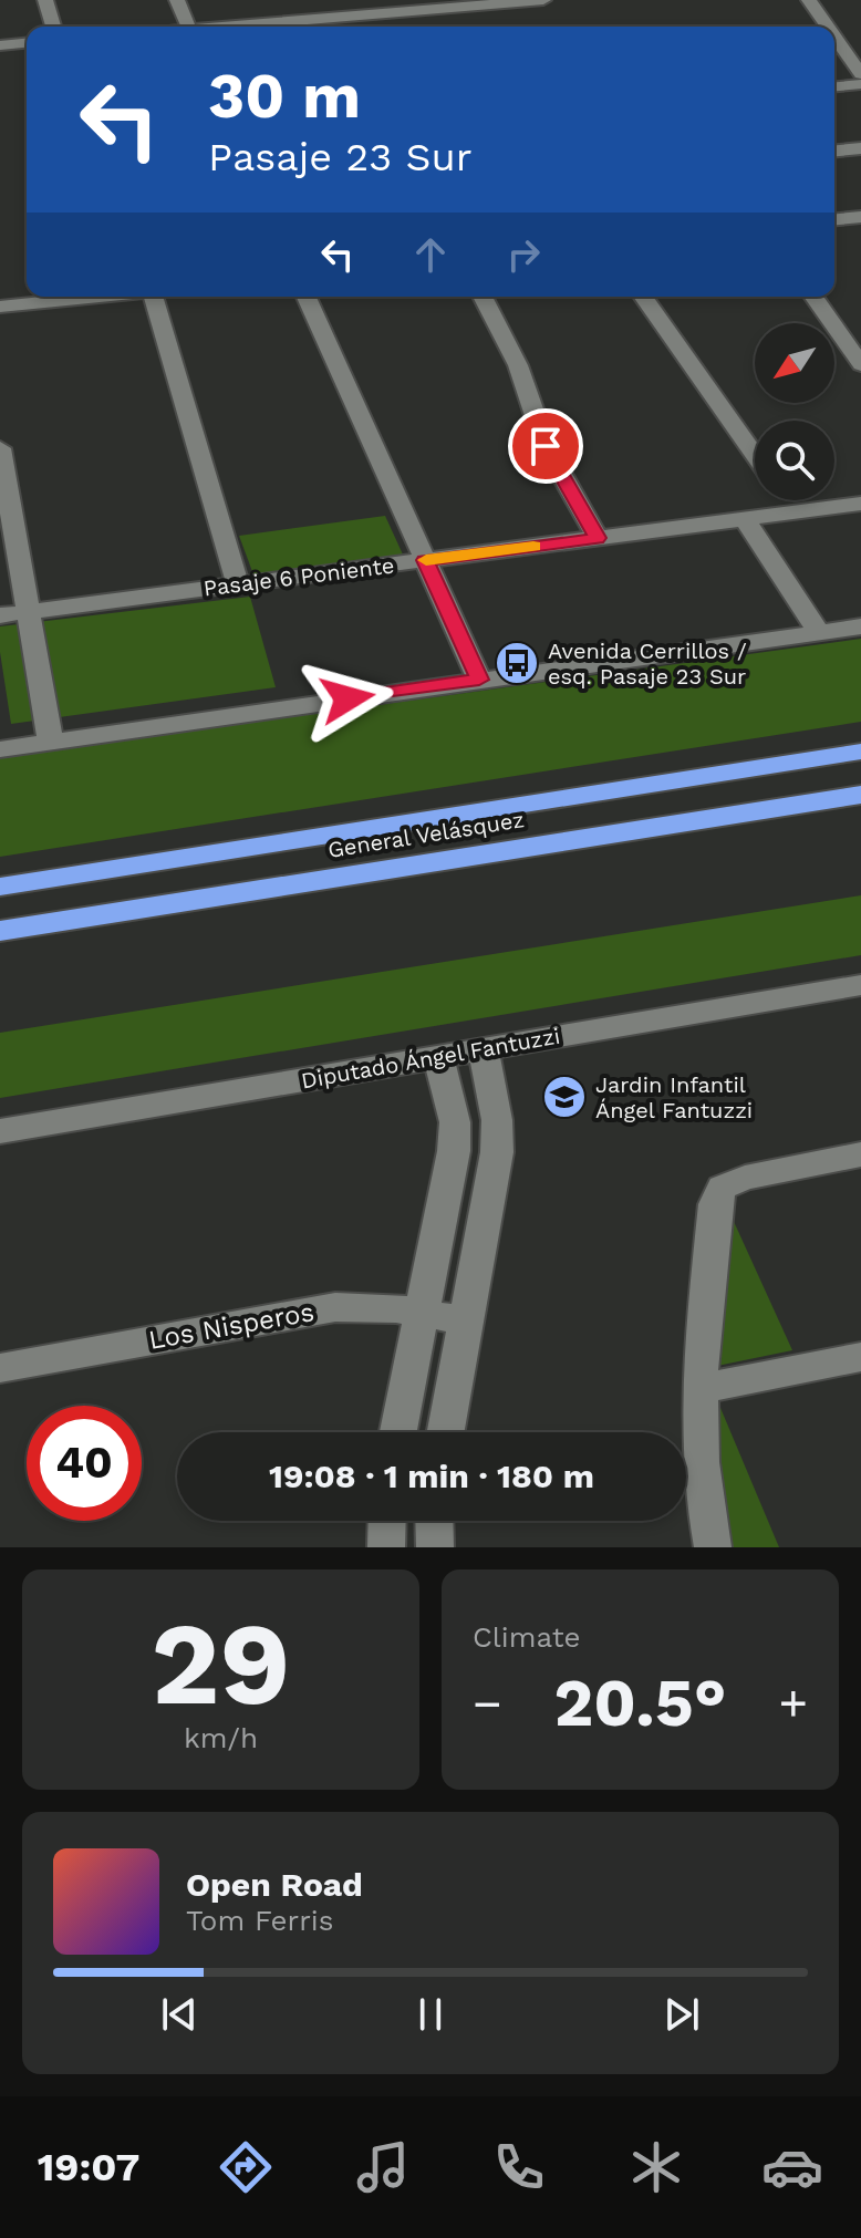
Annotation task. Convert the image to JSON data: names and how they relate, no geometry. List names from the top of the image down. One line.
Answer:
{"streets":{"highway":["General Velásquez"],"street":["Pasaje 6 Poniente","Diputado Ángel Fantuzzi","Los Nisperos"]},"places":{"bus stop":["Avenida Cerrillos / esq. Pasaje 23 Sur"],"school or university":["Jardin Infantil Ángel Fantuzzi"]},"north":"bottom left","page":{"turn":["30 m","Pasaje 23 Sur"],"limit":"40","trip":"19:08 · 1 min · 180 m","tile":[["29","km/h"],"Climate"],"heat":["−","20.5°","+"],"song":["Open Road","Tom Ferris"],"tabs":"19:07"}}
